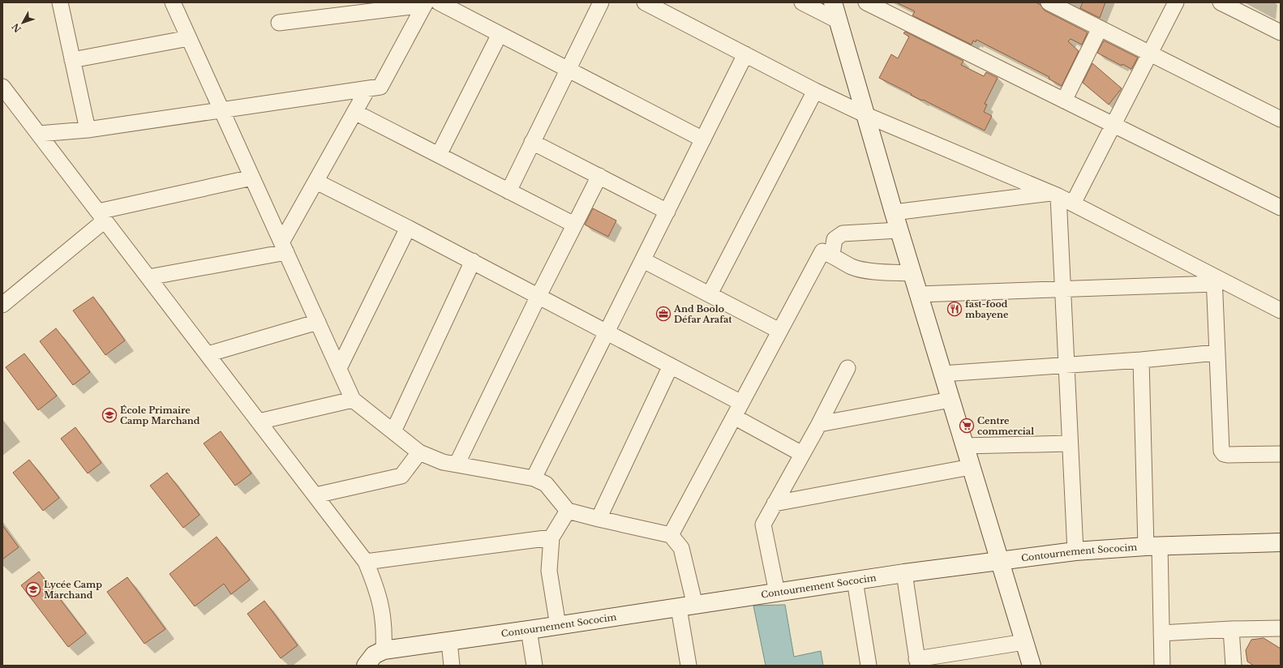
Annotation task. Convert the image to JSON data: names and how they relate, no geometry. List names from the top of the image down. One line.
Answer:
{"streets":{"street":["Contournement Sococim"]},"places":{"restaurant":["fast-food mbayene"],"office":["And Boolo Défar Arafat"],"school or university":["École Primaire Camp Marchand","Lycée Camp Marchand"],"supermarket":["Centre commercial"]},"north":"bottom left"}
